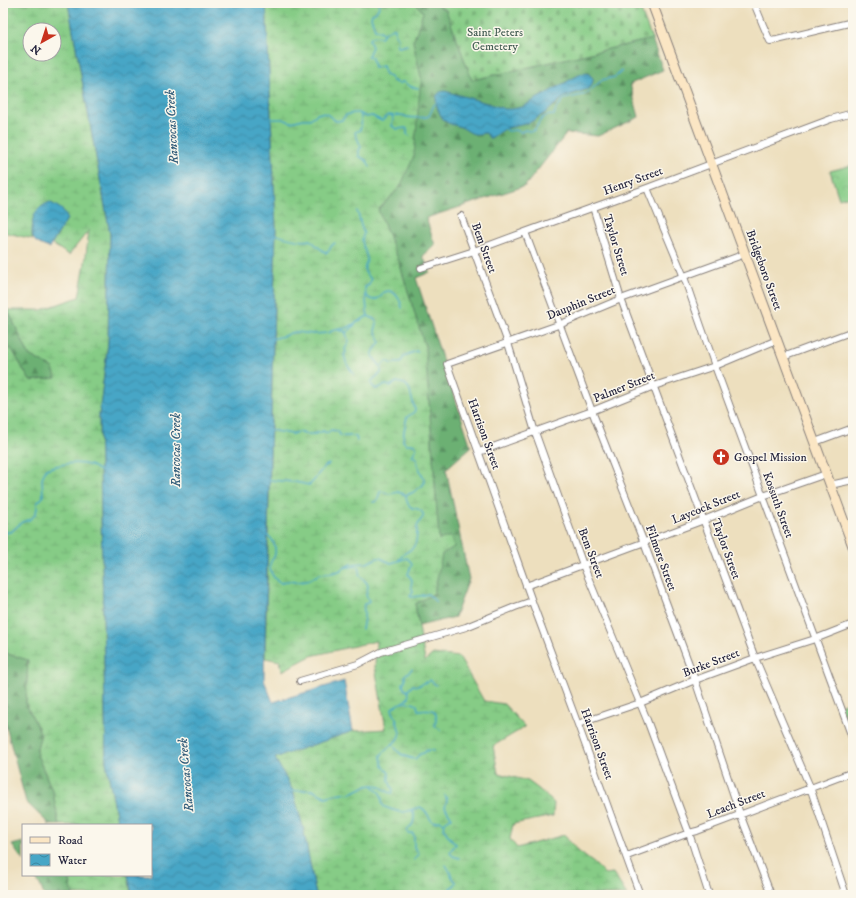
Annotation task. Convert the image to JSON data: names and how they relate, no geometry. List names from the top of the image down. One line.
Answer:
{"streets":{"main road":["Bridgeboro Street"],"street":["Henry Street","Taylor Street","Bem Street","Dauphin Street","Palmer Street","Harrison Street","Kossuth Street","Laycock Street","Filmore Street","Burke Street","Leach Street"]},"crossings":[["Henry Street","Taylor Street"],["Henry Street","Bem Street"],["Henry Street","Bridgeboro Street"],["Henry Street","Kossuth Street"],["Henry Street","Filmore Street"],["Taylor Street","Dauphin Street"],["Taylor Street","Palmer Street"],["Taylor Street","Laycock Street"],["Taylor Street","Burke Street"],["Taylor Street","Leach Street"],["Bem Street","Dauphin Street"],["Bem Street","Palmer Street"],["Bem Street","Laycock Street"],["Bem Street","Burke Street"],["Bem Street","Leach Street"],["Bridgeboro Street","Dauphin Street"],["Bridgeboro Street","Palmer Street"],["Bridgeboro Street","Laycock Street"],["Dauphin Street","Harrison Street"],["Dauphin Street","Kossuth Street"],["Dauphin Street","Filmore Street"],["Palmer Street","Harrison Street"],["Palmer Street","Kossuth Street"],["Palmer Street","Filmore Street"],["Harrison Street","Laycock Street"],["Harrison Street","Burke Street"],["Harrison Street","Leach Street"],["Kossuth Street","Laycock Street"],["Kossuth Street","Burke Street"],["Laycock Street","Filmore Street"],["Filmore Street","Burke Street"],["Filmore Street","Leach Street"]],"water":["Rancocas Creek"],"parks":["Saint Peters Cemetery"],"places":{"church":["Gospel Mission"]},"legend":["Road","Water"],"north":"bottom left"}
